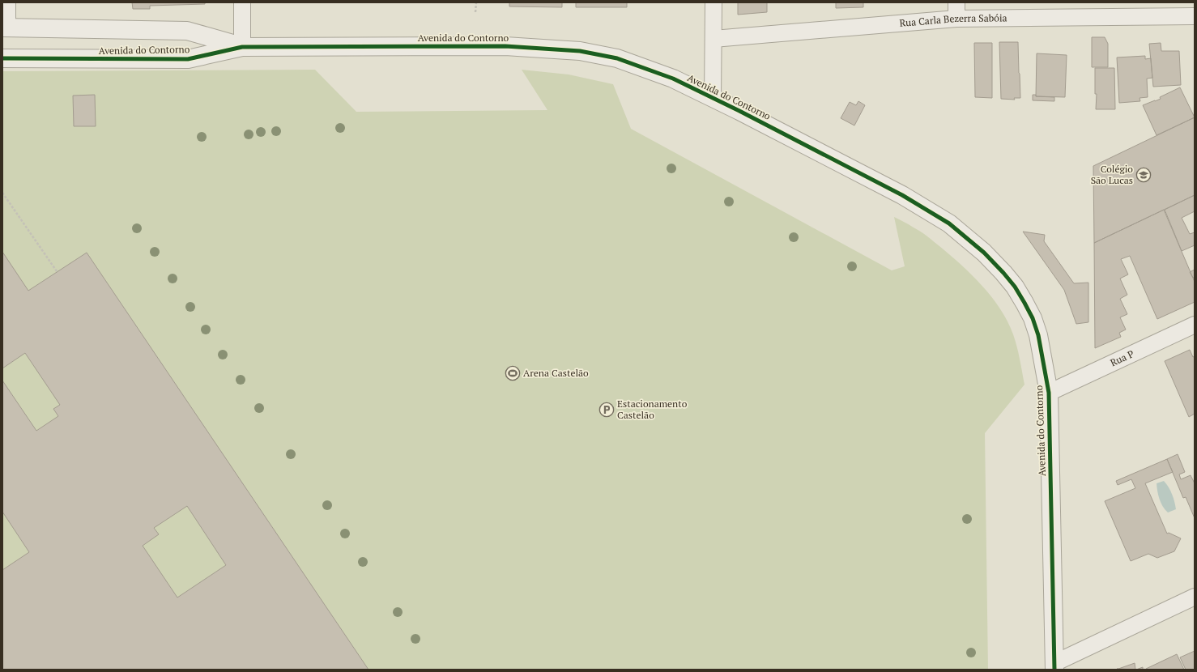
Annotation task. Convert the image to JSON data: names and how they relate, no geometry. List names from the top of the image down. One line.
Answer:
{"streets":{"street":["Rua Carla Bezerra Sabóia","Avenida do Contorno","Rua P"]},"crossings":[["Avenida do Contorno","Rua P"]],"places":{"school or university":["Colégio São Lucas"],"sports":["Arena Castelão"],"parking":["Estacionamento Castelão"]}}
